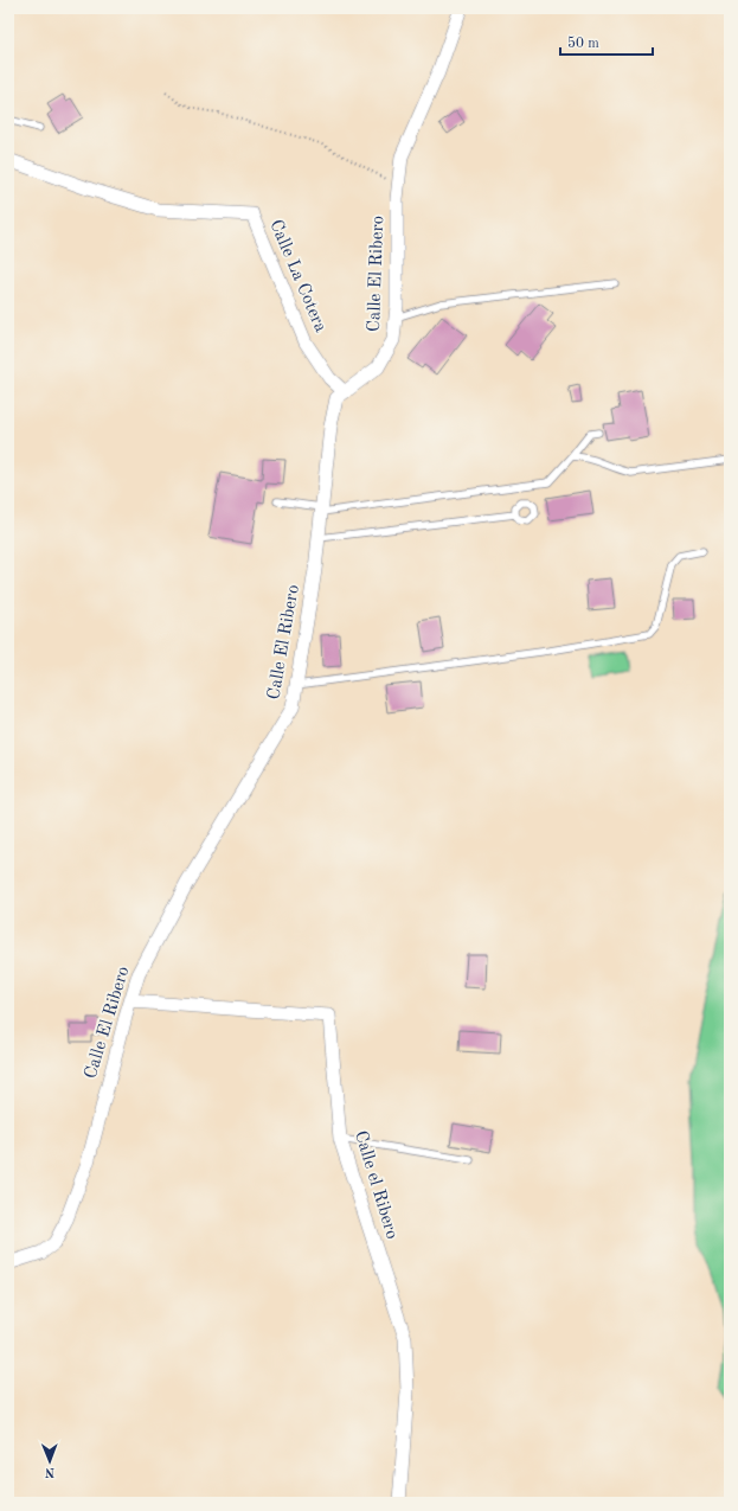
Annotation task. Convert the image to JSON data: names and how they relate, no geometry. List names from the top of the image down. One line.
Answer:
{"streets":{"street":["Calle El Ribero","Calle La Cotera","Calle el Ribero"]},"crossings":[["Calle El Ribero","Calle La Cotera"],["Calle El Ribero","Calle el Ribero"]],"scale_bar":"50 m","north":"bottom"}
